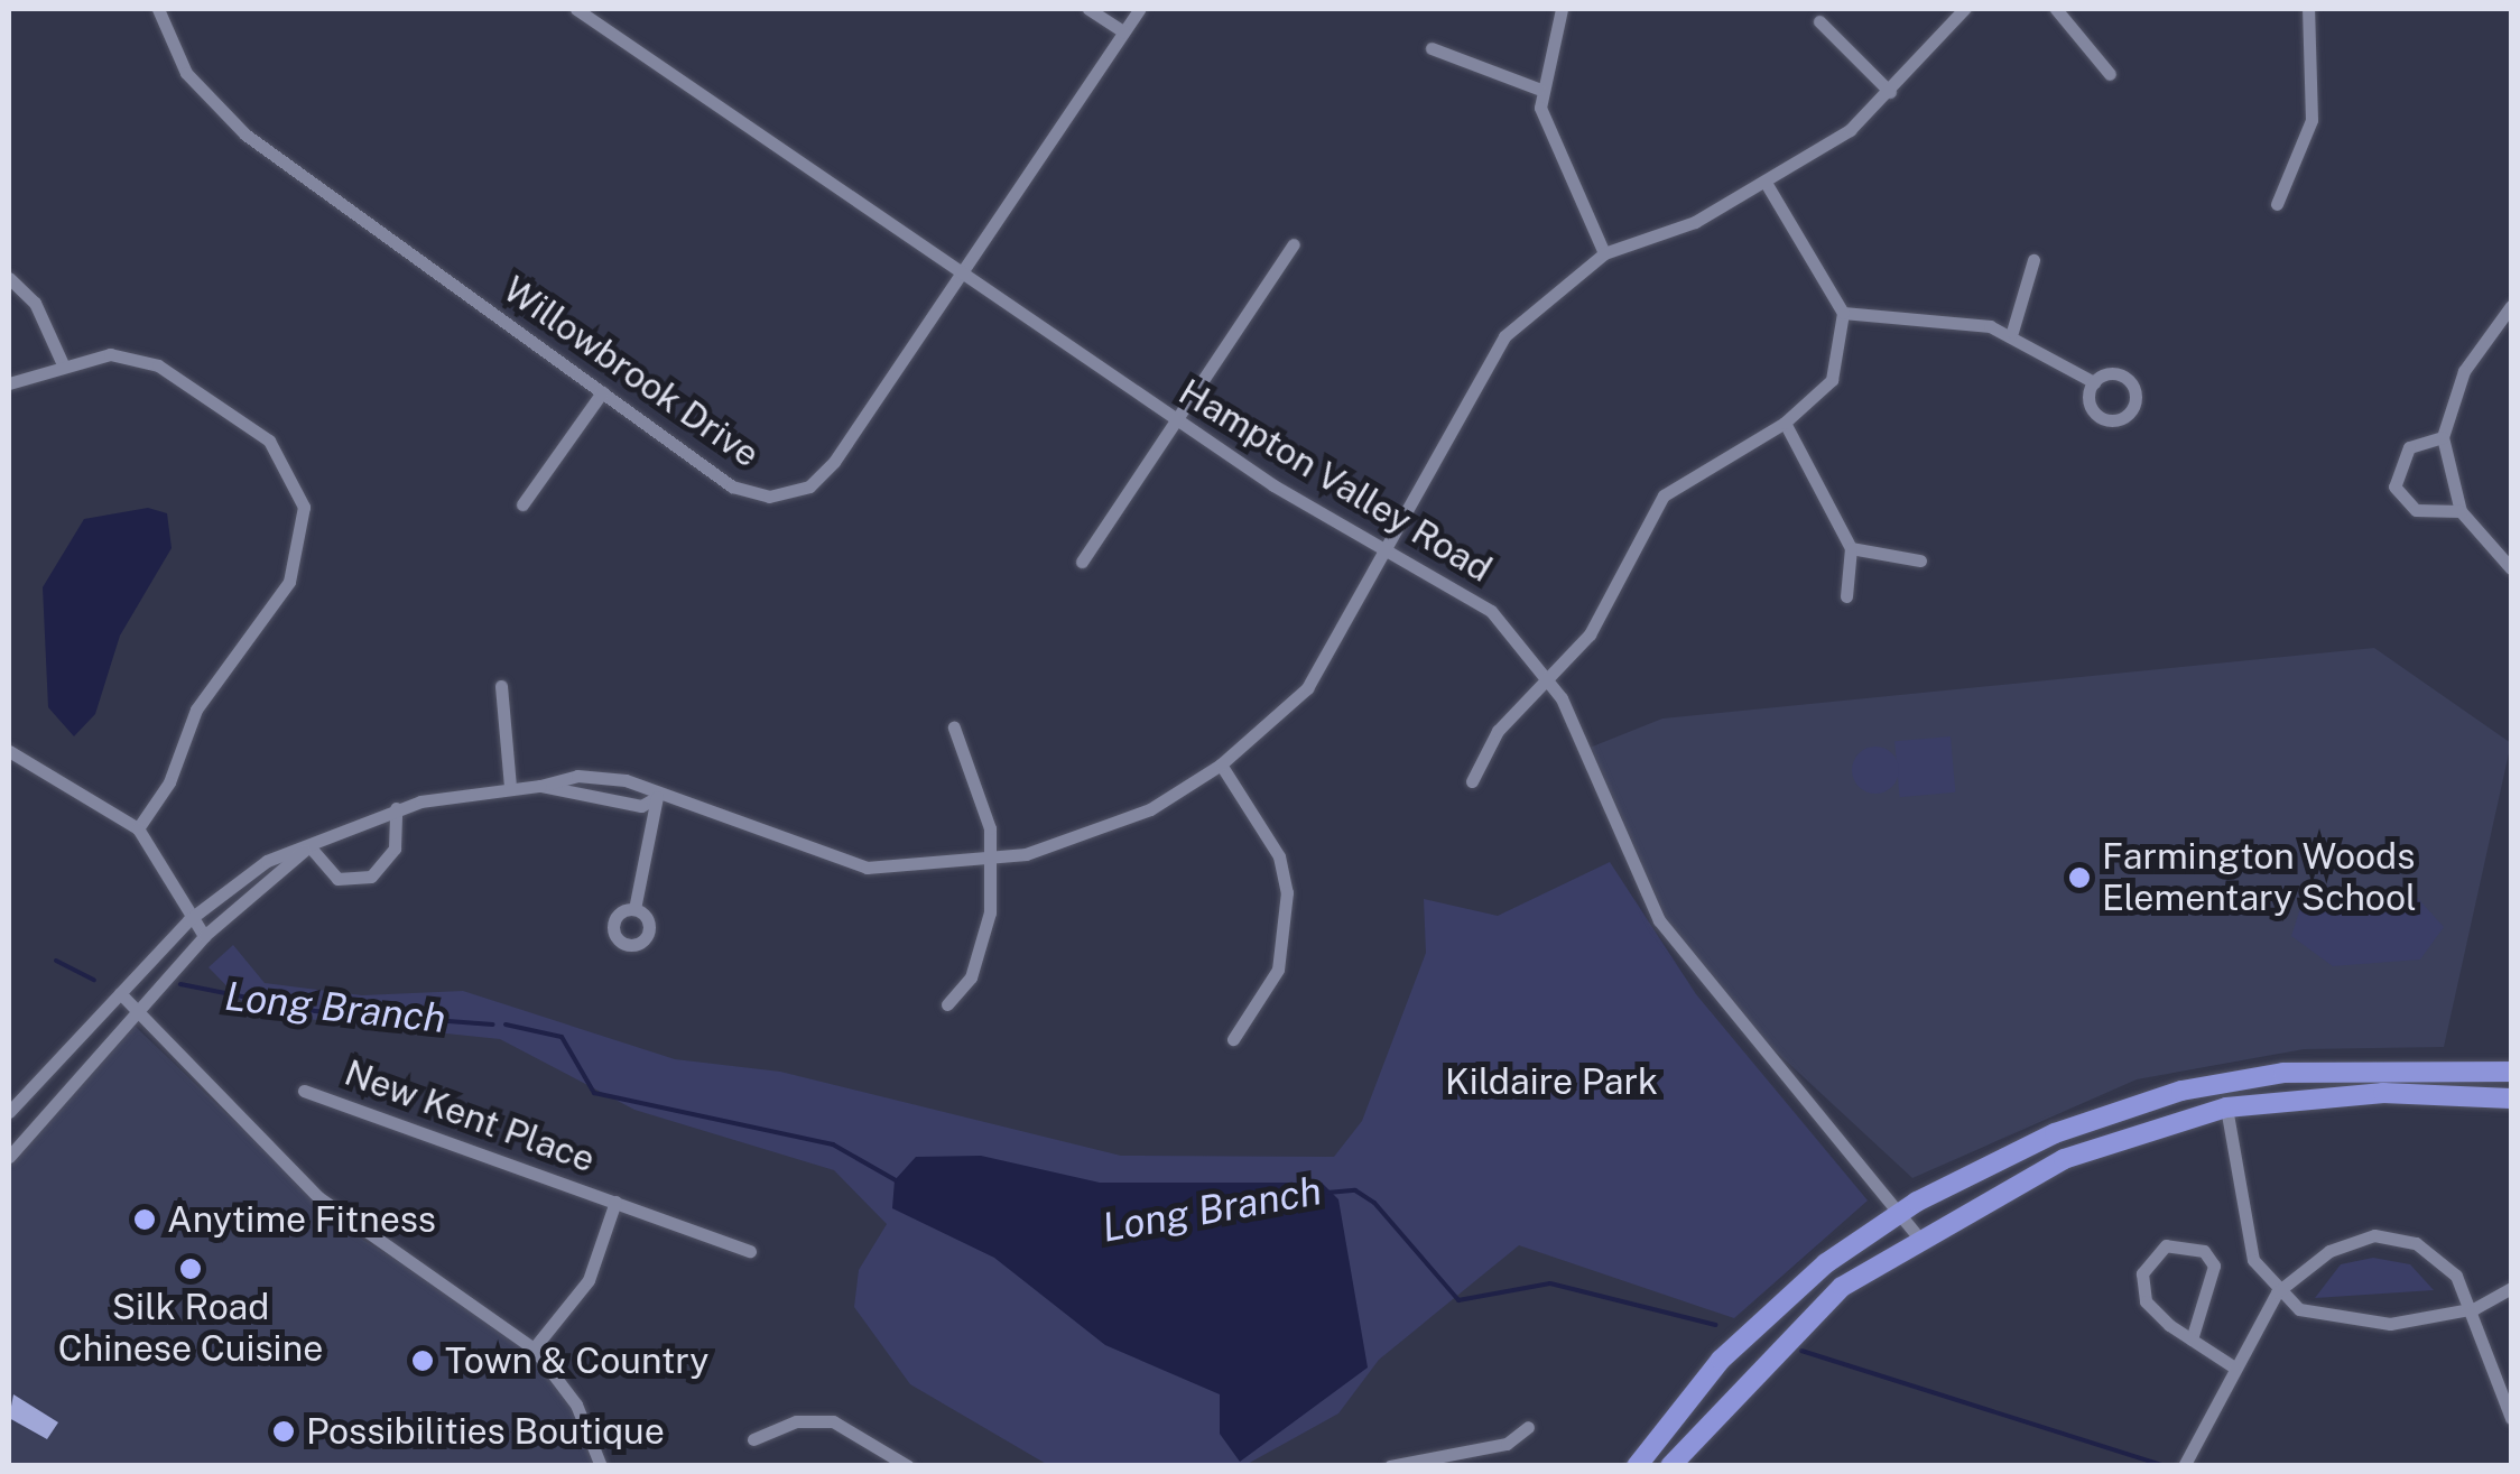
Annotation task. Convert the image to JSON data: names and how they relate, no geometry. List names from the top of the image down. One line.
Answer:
{"streets":{"street":["Willowbrook Drive","Hampton Valley Road","New Kent Place"]},"crossings":[["Willowbrook Drive","Hampton Valley Road"]],"water":["Long Branch"],"parks":["Kildaire Park"],"places":["Farmington Woods Elementary School","Anytime Fitness","Silk Road Chinese Cuisine","Town & Country","Possibilities Boutique"]}
